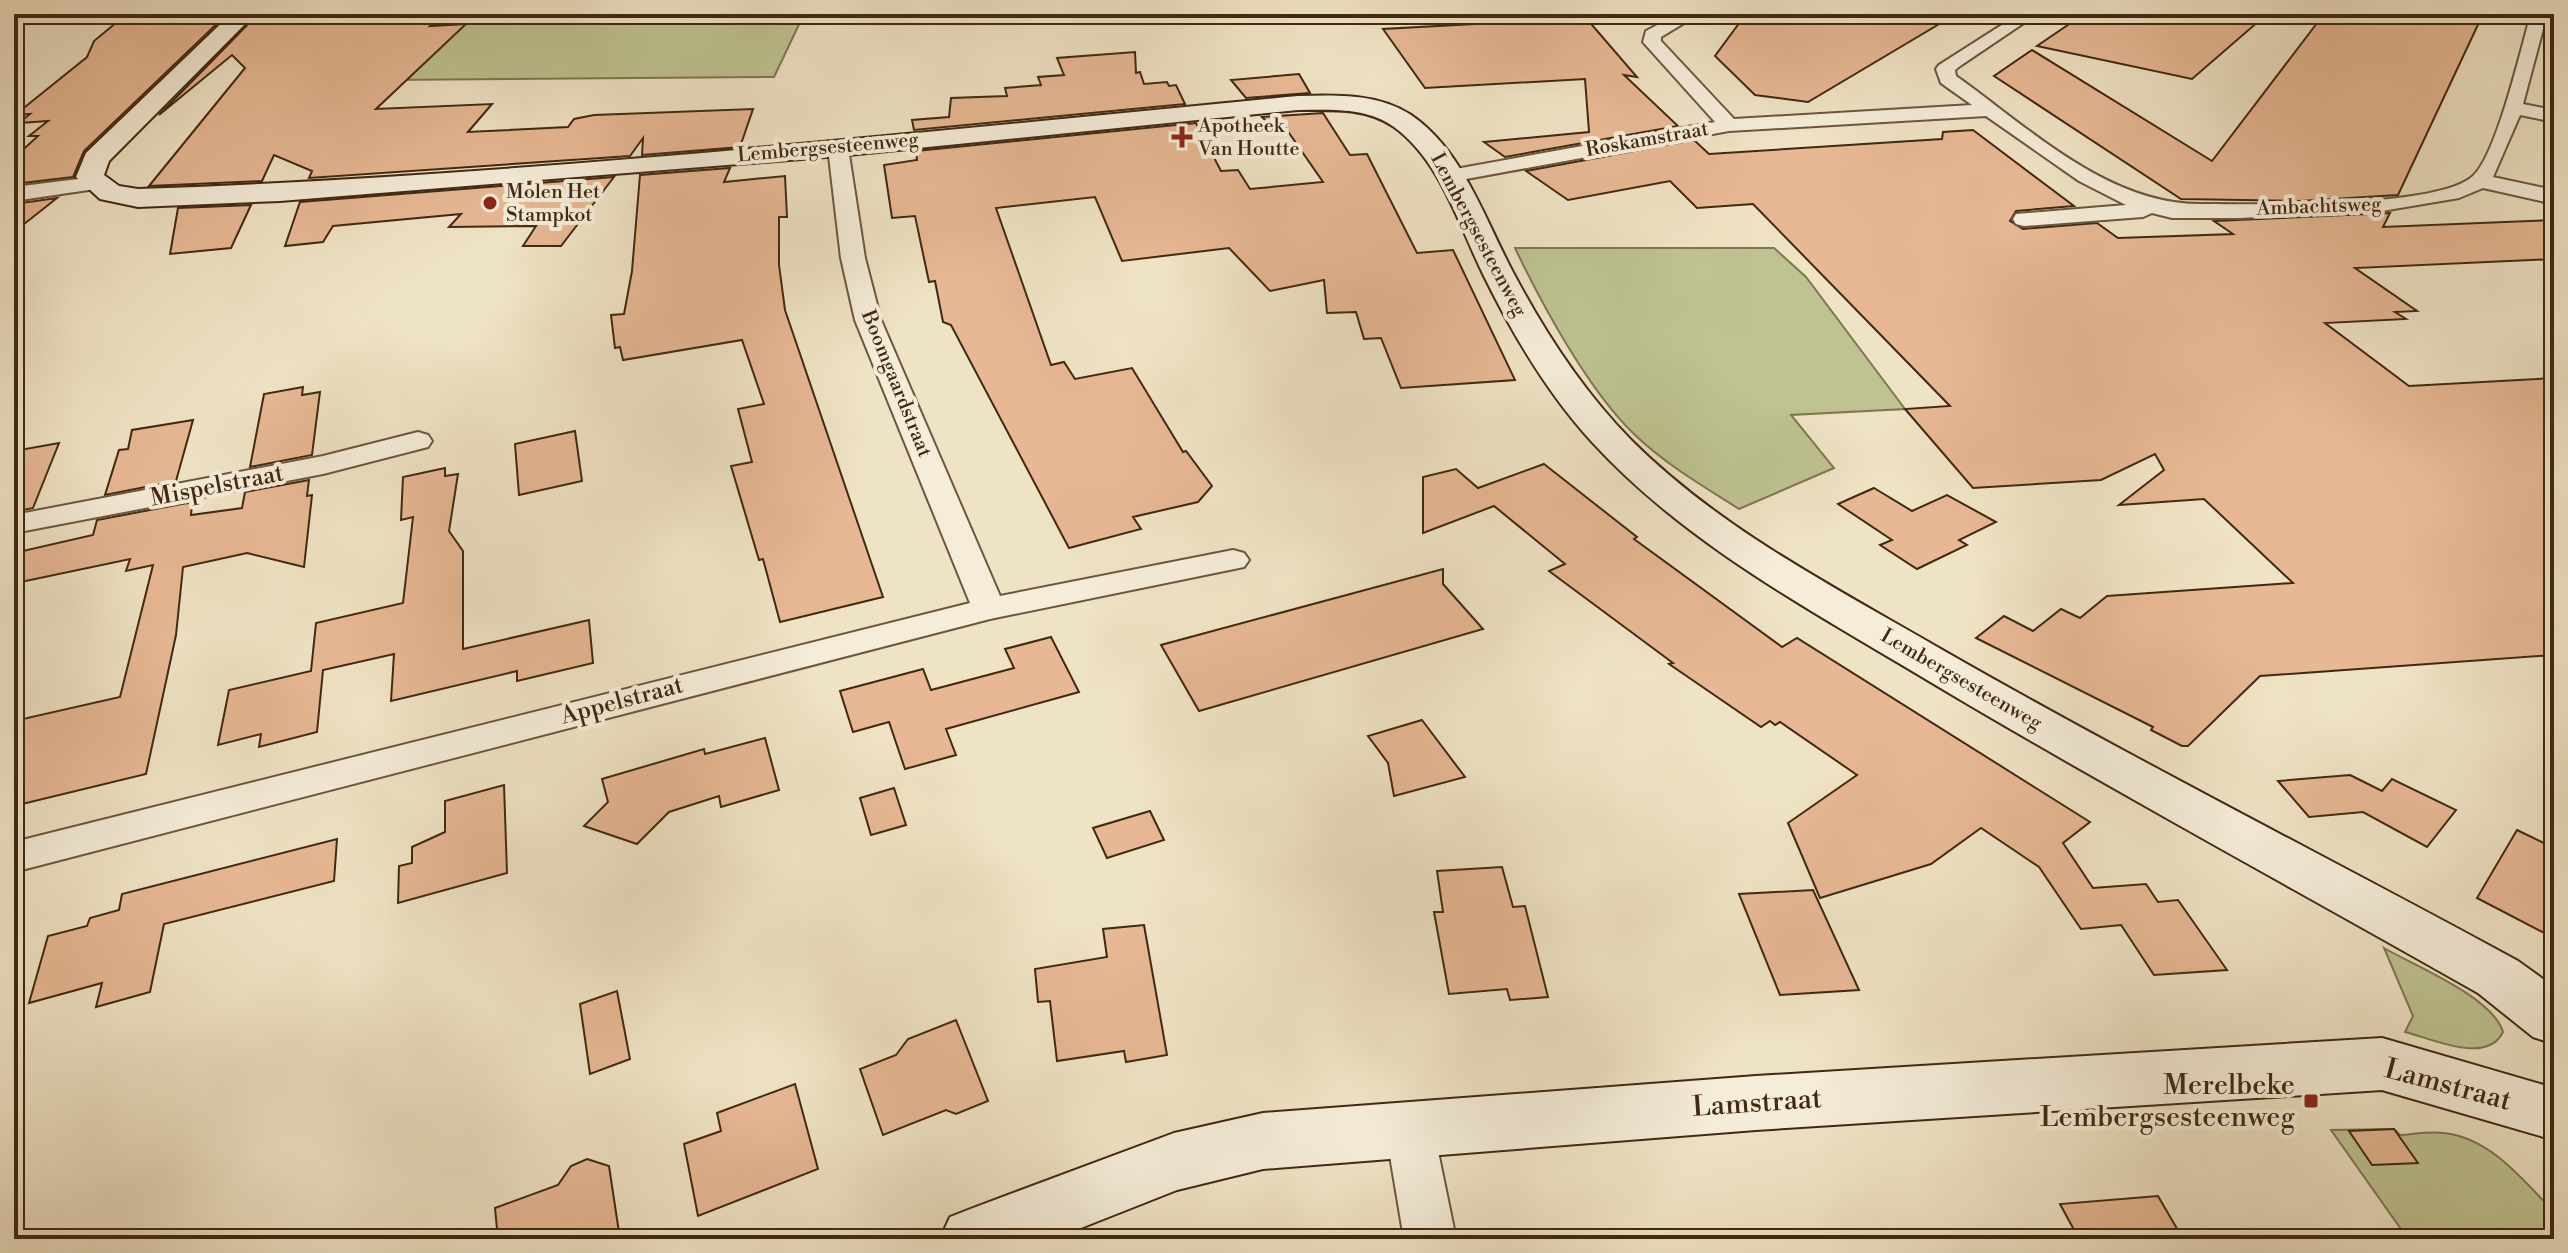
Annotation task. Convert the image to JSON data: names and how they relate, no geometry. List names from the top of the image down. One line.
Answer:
{"streets":{"street":["Roskamstraat","Lembergsesteenweg","Ambachtsweg","Boomgaardstraat","Mispelstraat","Appelstraat","Lamstraat"]},"crossings":[["Roskamstraat","Lembergsesteenweg"],["Lembergsesteenweg","Boomgaardstraat"],["Boomgaardstraat","Appelstraat"]],"places":{"health":["Apotheek Van Houtte"],"other":["Molen Het Stampkot"],"transit":["Merelbeke Lembergsesteenweg"]}}
